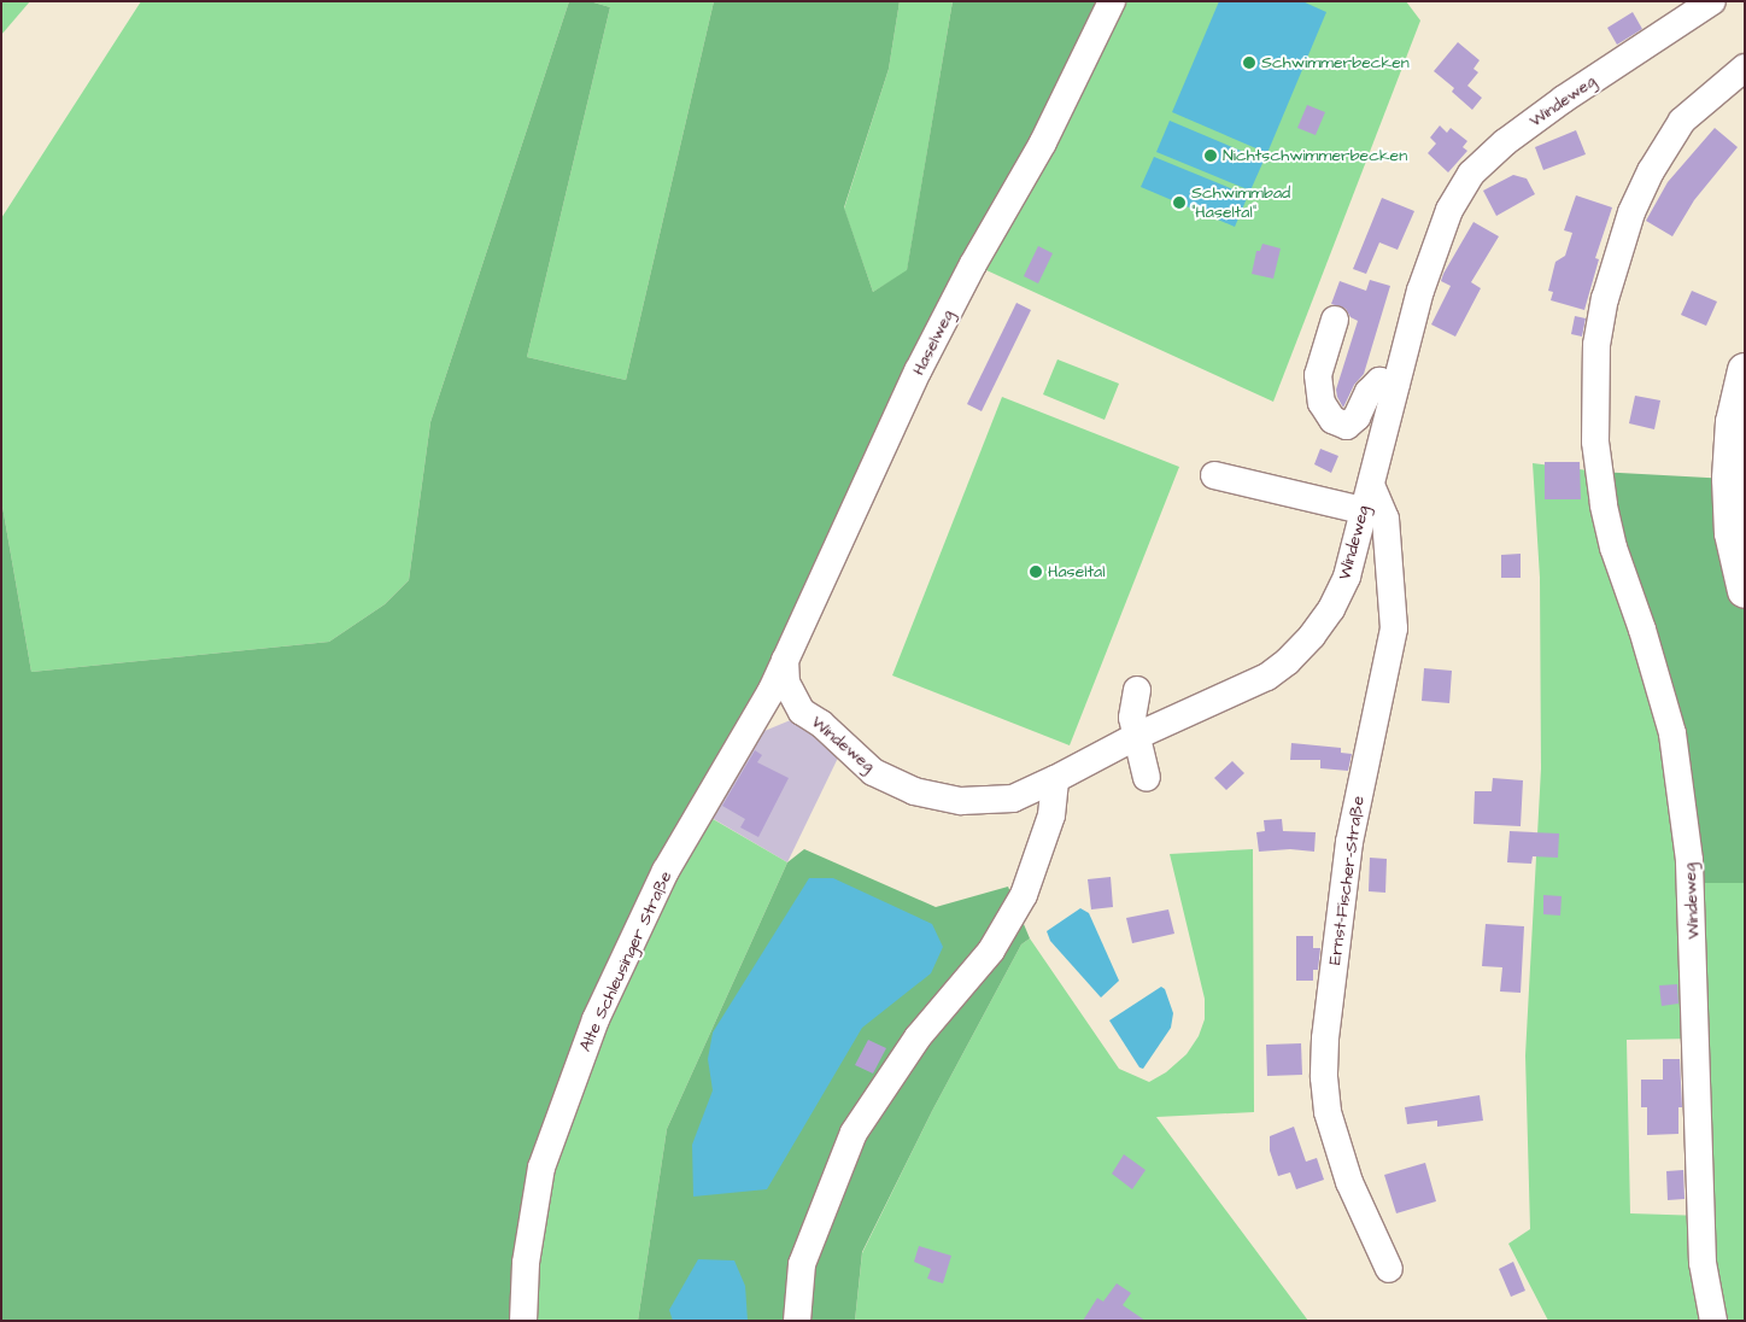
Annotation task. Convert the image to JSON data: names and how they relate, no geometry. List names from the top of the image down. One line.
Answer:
{"streets":{"street":["Windeweg","Haselweg","Ernst-Fischer-Straße","Alte Schleusinger Straße"]},"crossings":[["Windeweg","Haselweg"],["Windeweg","Ernst-Fischer-Straße"],["Windeweg","Alte Schleusinger Straße"],["Haselweg","Alte Schleusinger Straße"]],"places":["Schwimmerbecken","Nichtschwimmerbecken","Schwimmbad \"Haseltal\"","Haseltal"]}
